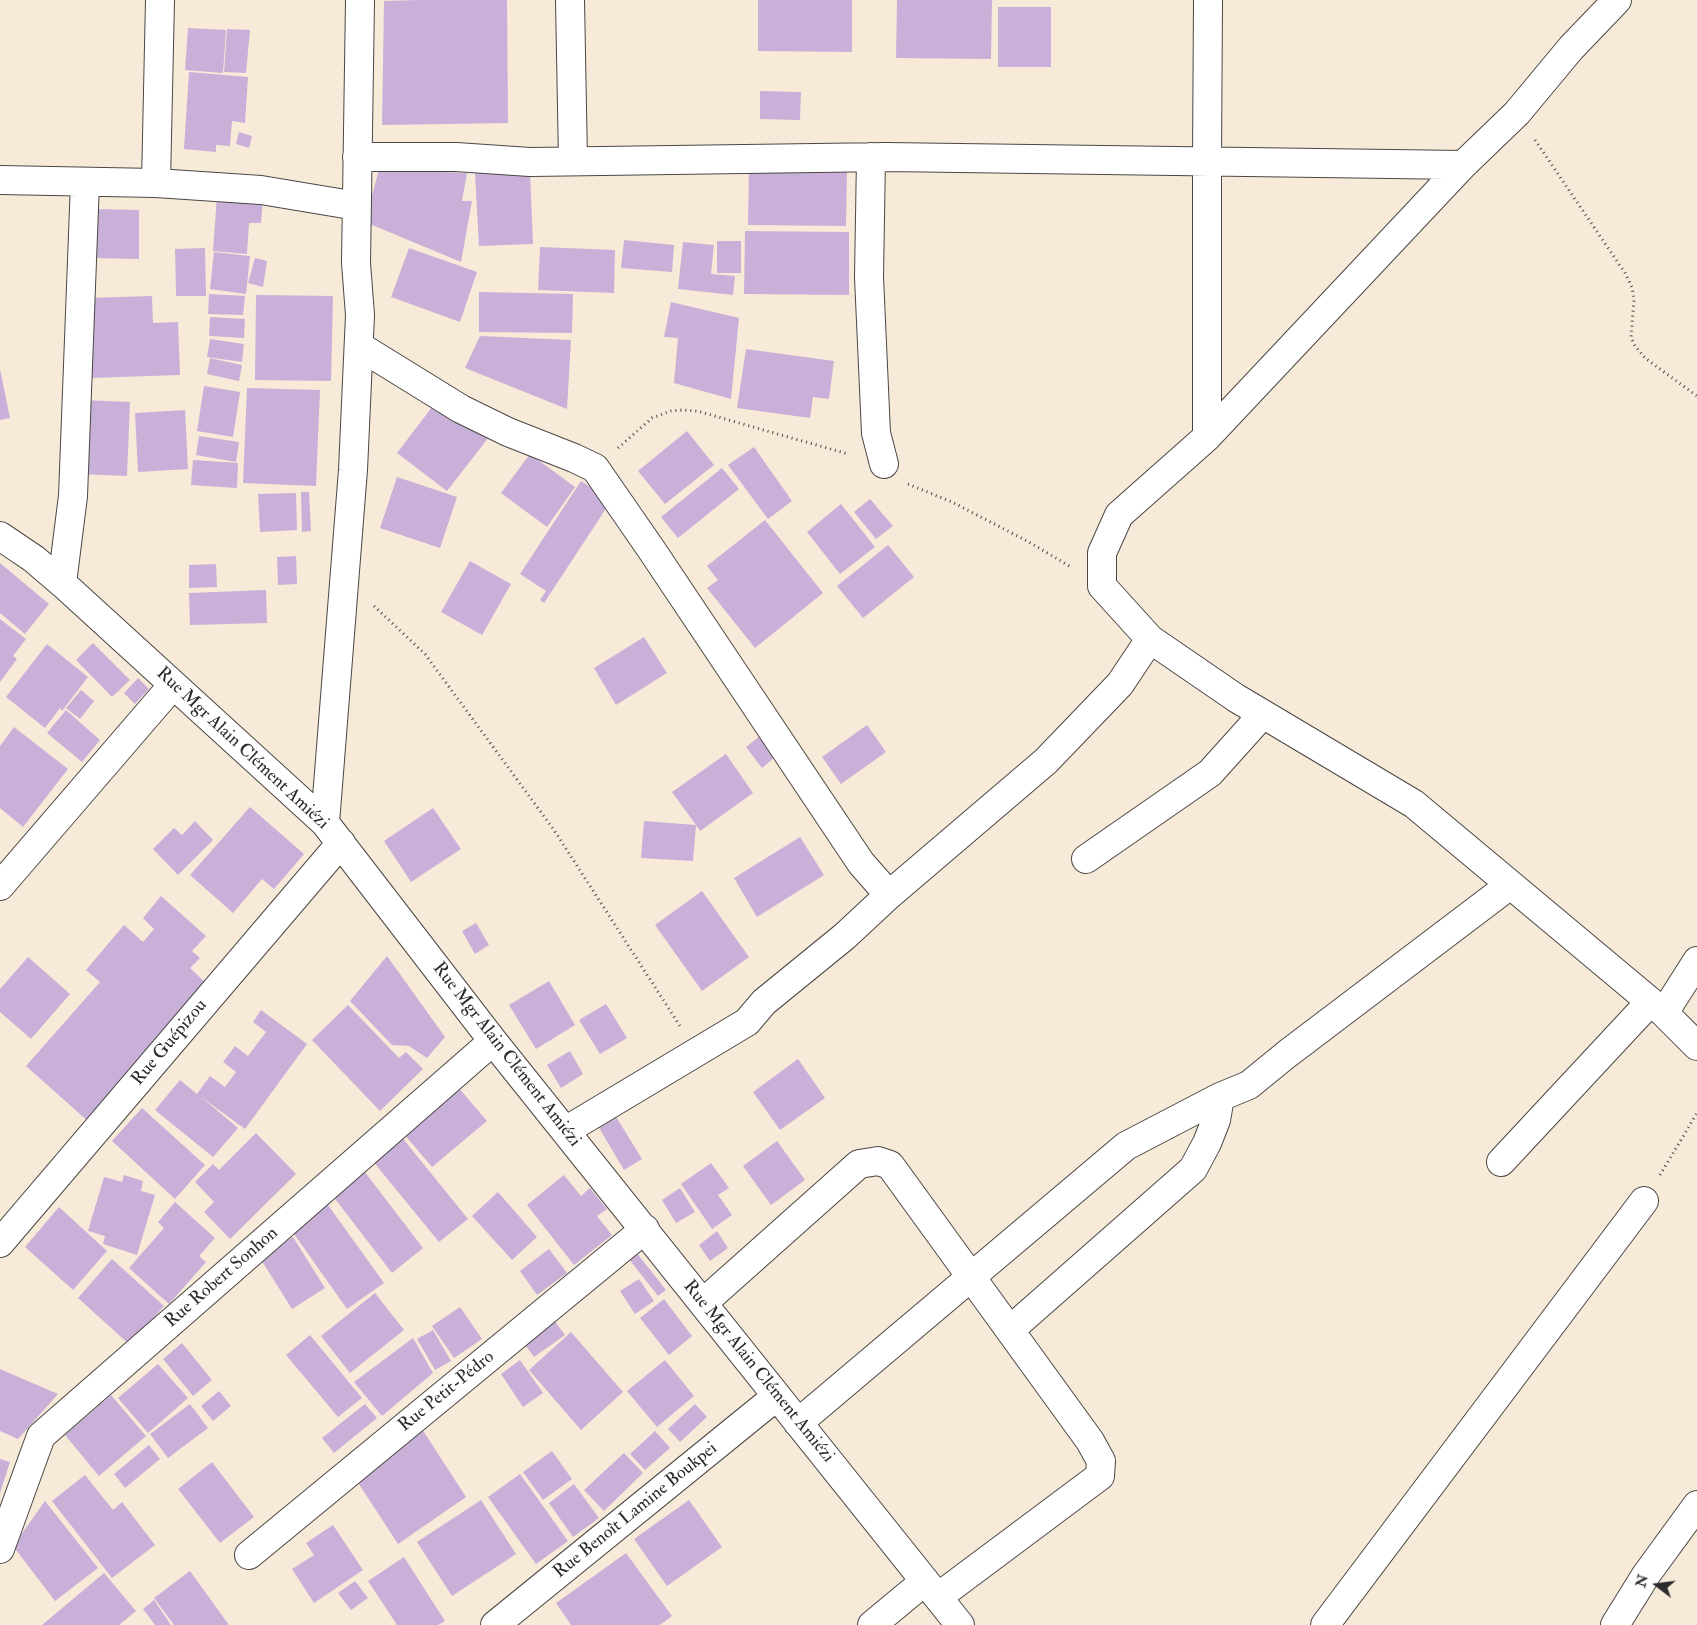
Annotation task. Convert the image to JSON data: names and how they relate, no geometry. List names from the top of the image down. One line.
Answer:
{"streets":{"street":["Rue Mgr Alain Clément Amiézi","Rue Guépizou","Rue Robert Sonhon","Rue Petit-Pédro","Rue Benoît Lamine Boukpei"]},"crossings":[["Rue Mgr Alain Clément Amiézi","Rue Guépizou"],["Rue Mgr Alain Clément Amiézi","Rue Robert Sonhon"],["Rue Mgr Alain Clément Amiézi","Rue Petit-Pédro"],["Rue Mgr Alain Clément Amiézi","Rue Benoît Lamine Boukpei"]],"north":"left"}
